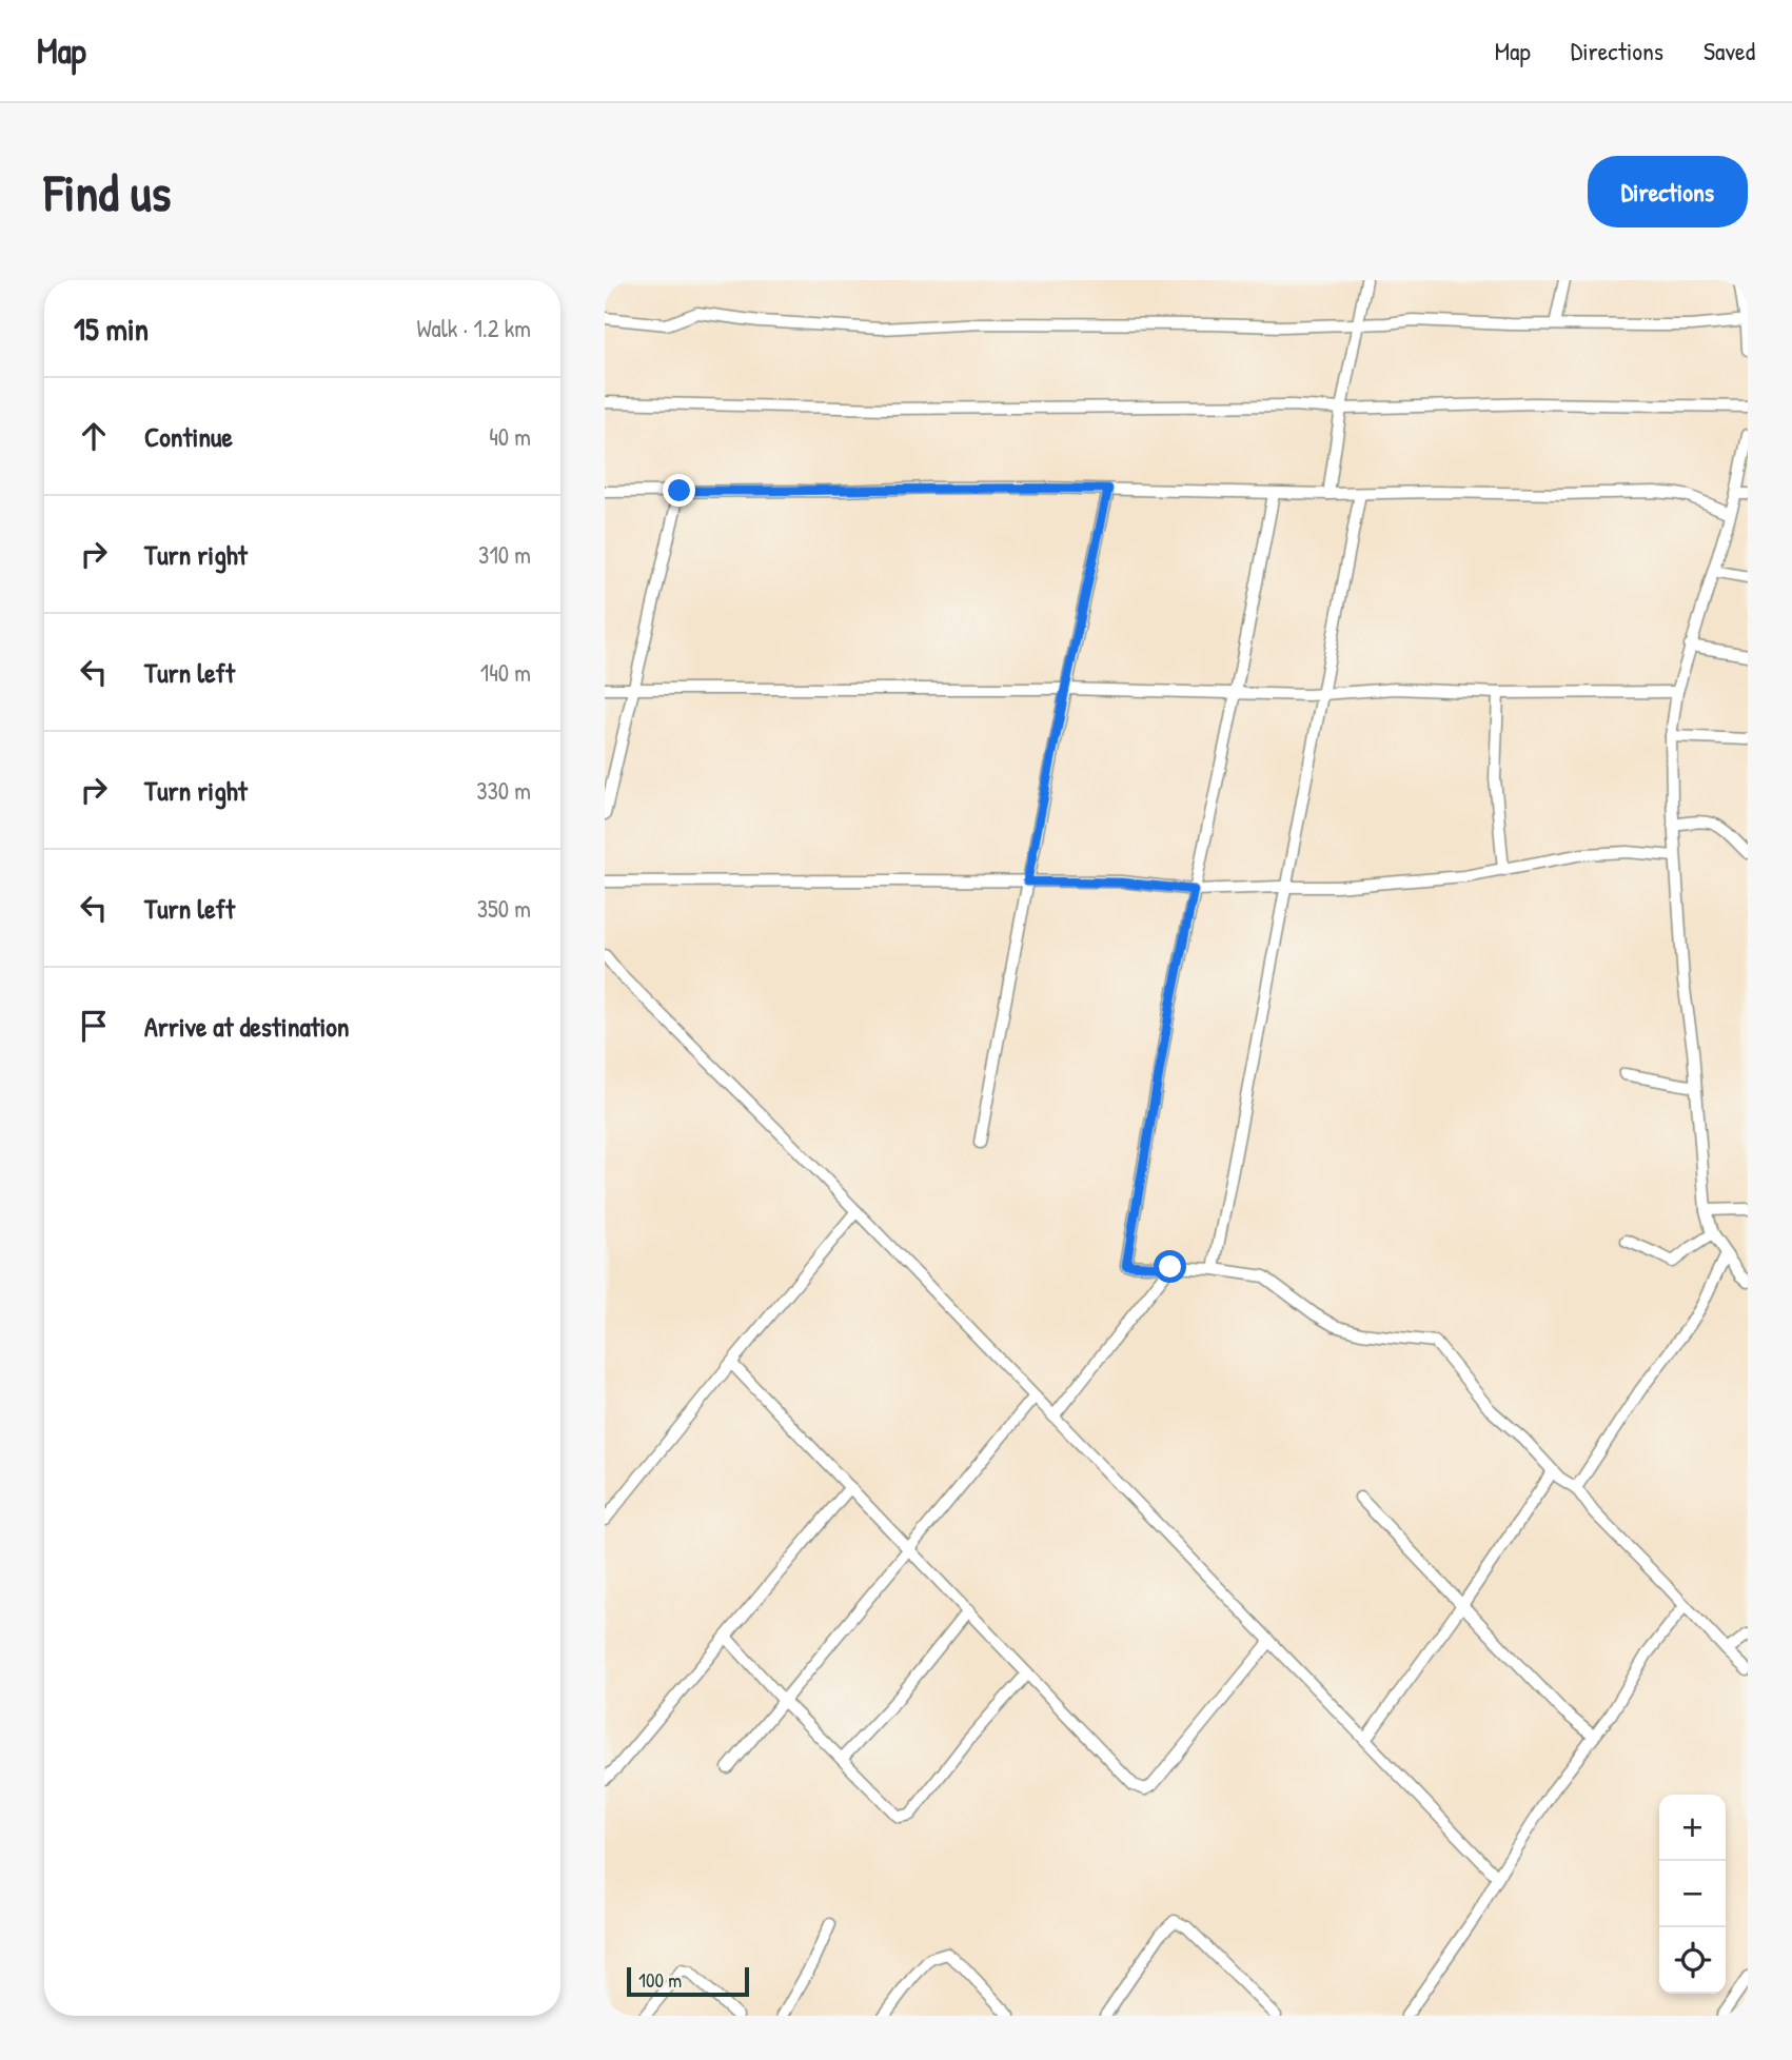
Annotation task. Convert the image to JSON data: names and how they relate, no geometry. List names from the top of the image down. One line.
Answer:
{"scale_bar":"100 m","page":{"header":"Map","nav":["Map","Directions","Saved"],"buttons":"Directions","title":"Find us","heading":["15 min","Walk · 1.2 km"],"list":[["Continue","40 m"],["Turn right","310 m"],["Turn left","140 m"],["Turn right","330 m"],["Turn left","350 m"],"Arrive at destination"],"map_buttons":["+","−"],"scale":"100 m"}}
